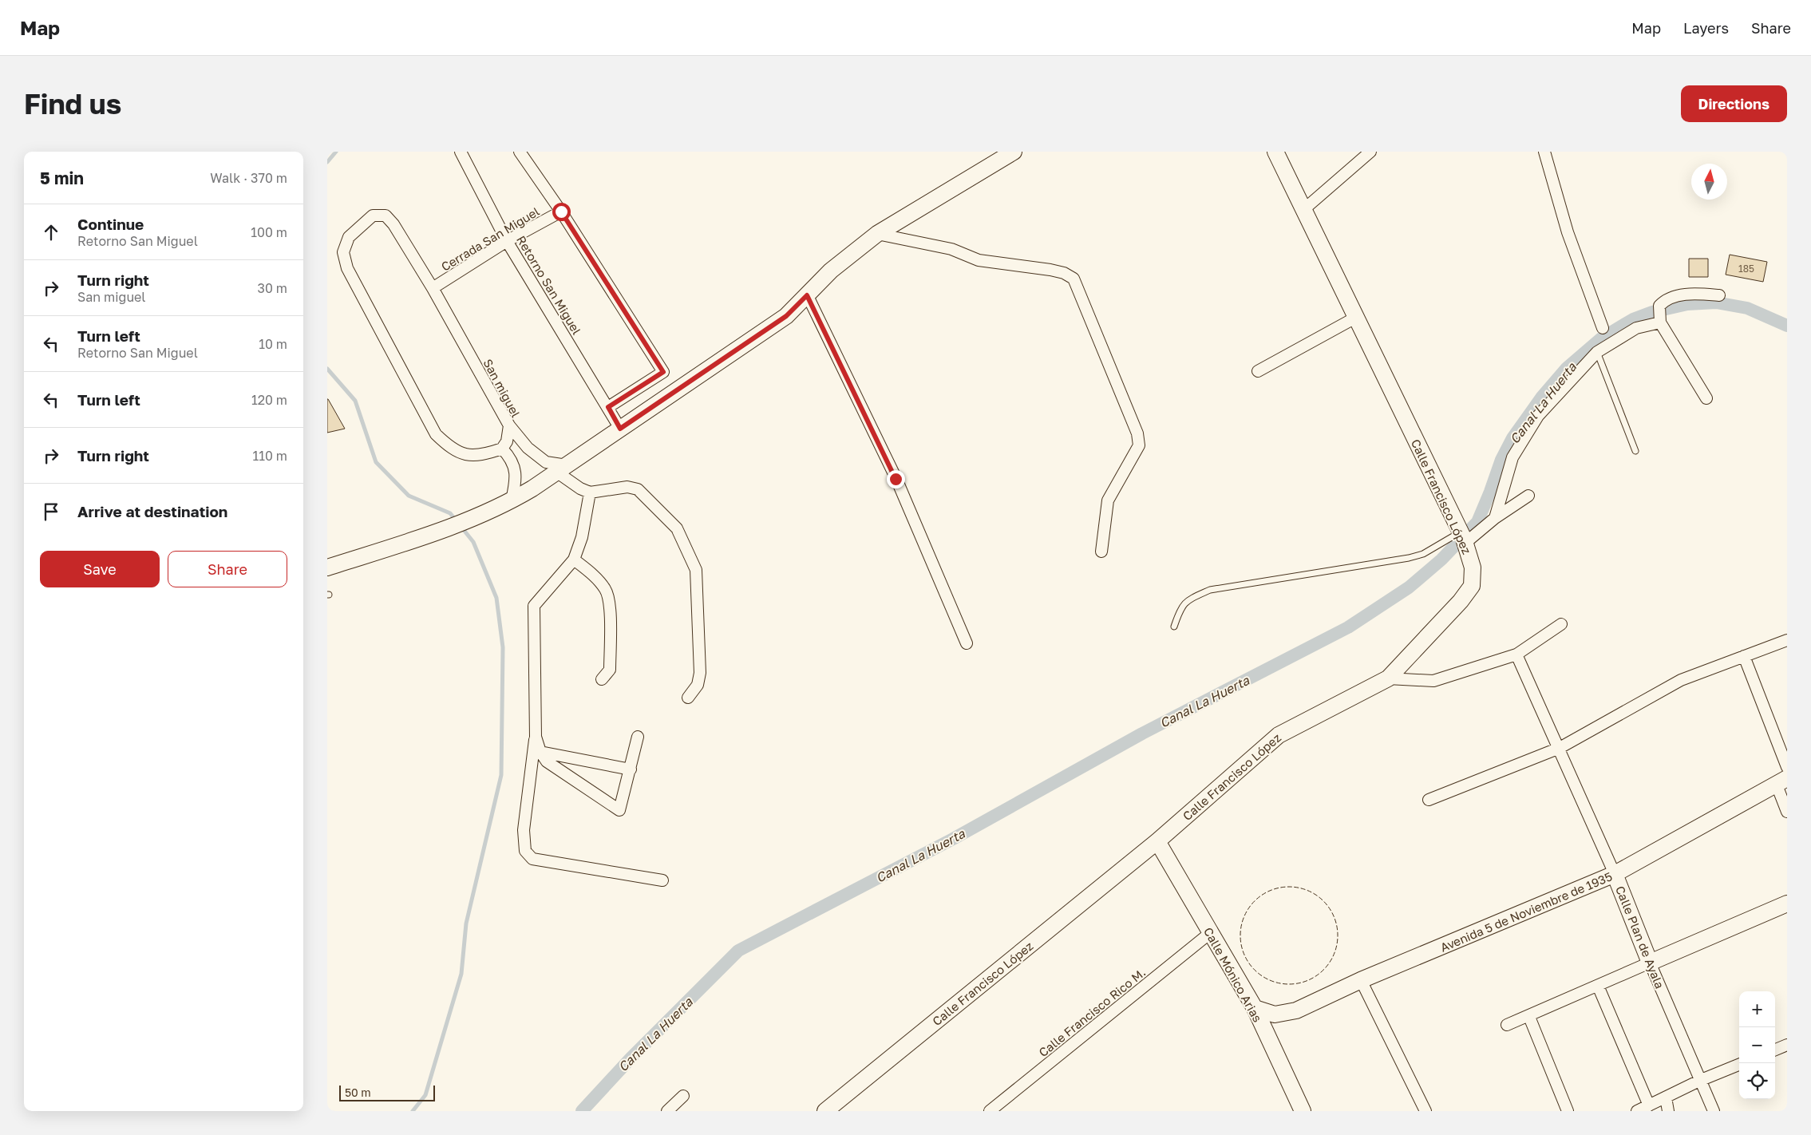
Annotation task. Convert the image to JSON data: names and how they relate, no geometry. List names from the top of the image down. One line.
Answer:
{"streets":{"street":["Cerrada San Miguel","Retorno San Miguel","San miguel","Calle Francisco López","Avenida 5 de Noviembre de 1935","Calle Plan de Ayala","Calle Mónico Arias","Calle Francisco Rico M."]},"crossings":[["Cerrada San Miguel","Retorno San Miguel"],["Cerrada San Miguel","San miguel"],["Calle Francisco López","Calle Mónico Arias"],["Avenida 5 de Noviembre de 1935","Calle Plan de Ayala"],["Avenida 5 de Noviembre de 1935","Calle Mónico Arias"],["Calle Mónico Arias","Calle Francisco Rico M."]],"water":["Canal La Huerta"],"house_numbers":["185"],"scale_bar":"50 m","north":"top","page":{"header":"Map","nav":["Map","Layers","Share"],"buttons":["Directions",["Save","Share"]],"title":"Find us","heading":["5 min","Walk · 370 m"],"list":[["Continue","Retorno San Miguel","100 m"],["Turn right","San miguel","30 m"],["Turn left","Retorno San Miguel","10 m"],["Turn left","120 m"],["Turn right","110 m"],"Arrive at destination"],"map_buttons":["+","−"],"scale":"50 m"}}
